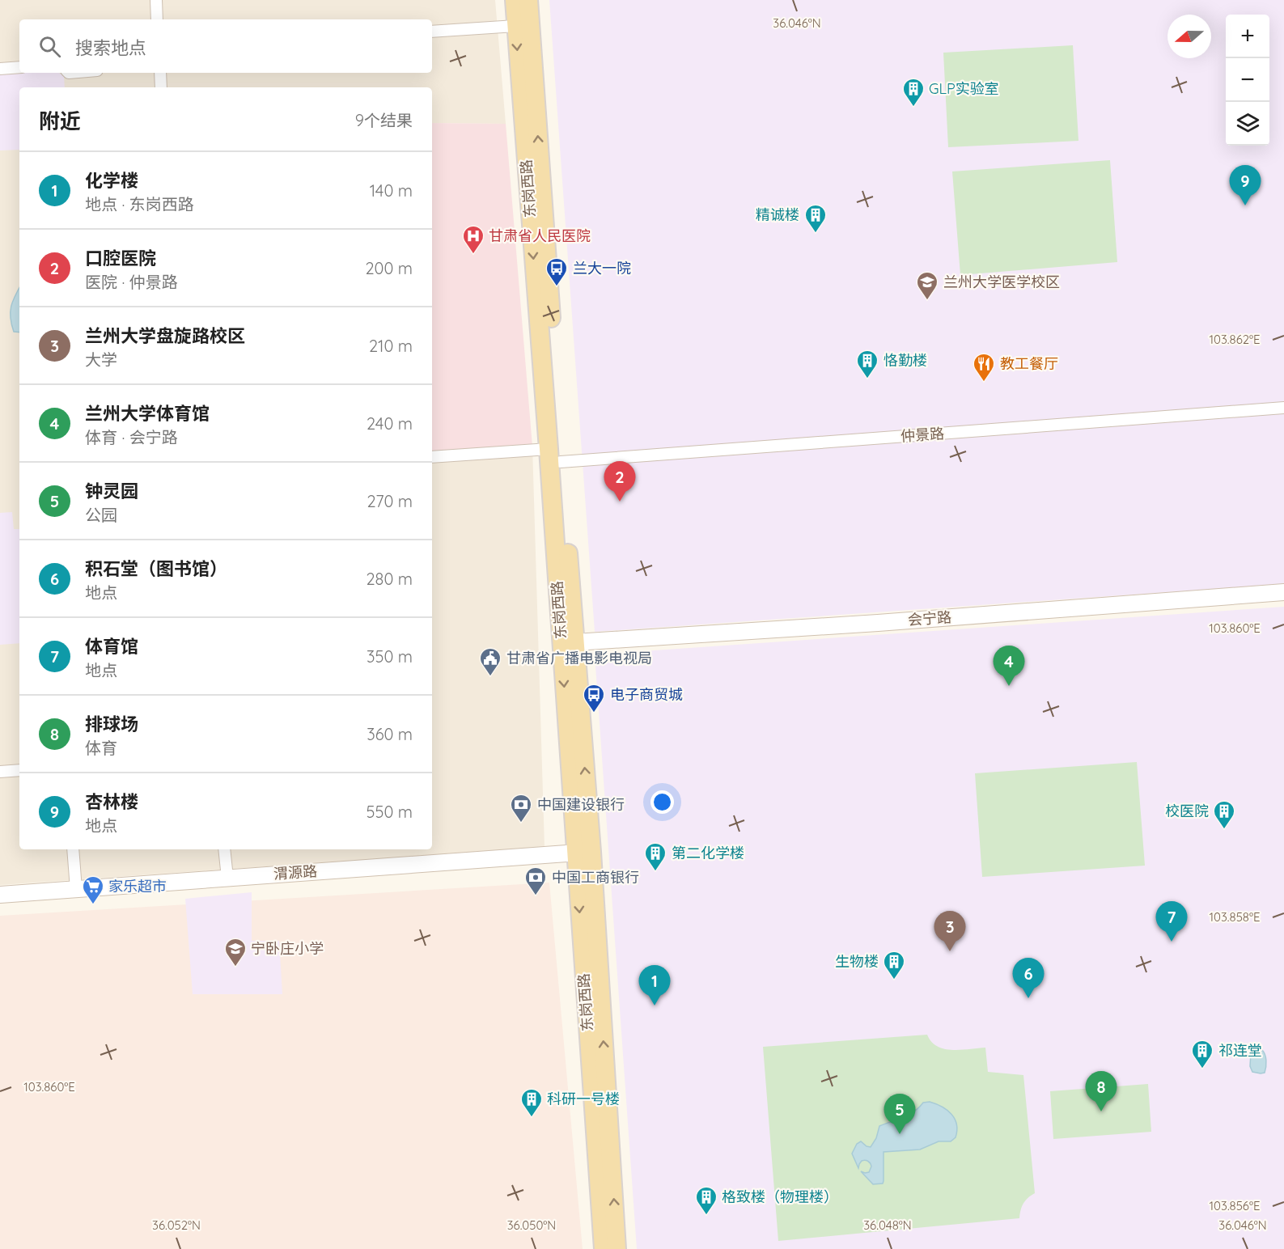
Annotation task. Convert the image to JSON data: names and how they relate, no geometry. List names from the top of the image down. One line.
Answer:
{"streets":{"main road":["东岗西路"],"street":["仲景路","会宁路","渭源路"]},"crossings":[["东岗西路","仲景路"],["东岗西路","会宁路"],["东岗西路","渭源路"]],"places":{"building":["GLP实验室","精诚楼","恪勤楼","校医院","第二化学楼","生物楼","祁连堂","科研一号楼","格致楼（物理楼）"],"hospital":["甘肃省人民医院"],"bus stop":["兰大一院","电子商贸城"],"school or university":["兰州大学医学校区","宁卧庄小学"],"restaurant":["教工餐厅"],"public building":["甘肃省广播电影电视局"],"bank":["中国建设银行","中国工商银行"],"supermarket":["家乐超市"]},"north":"left","page":{"map_buttons":["+","−"],"search":"搜索地点","heading":["附近","9个结果"],"list":[{"mark":"1","name":"化学楼","note":"地点 · 东岗西路","value":"140 m"},{"mark":"2","name":"口腔医院","note":"医院 · 仲景路","value":"200 m"},{"mark":"3","name":"兰州大学盘旋路校区","note":"大学","value":"210 m"},{"mark":"4","name":"兰州大学体育馆","note":"体育 · 会宁路","value":"240 m"},{"mark":"5","name":"钟灵园","note":"公园","value":"270 m"},{"mark":"6","name":"积石堂（图书馆）","note":"地点","value":"280 m"},{"mark":"7","name":"体育馆","note":"地点","value":"350 m"},{"mark":"8","name":"排球场","note":"体育","value":"360 m"},{"mark":"9","name":"杏林楼","note":"地点","value":"550 m"}],"pins":["9","2","4","7","3","6","1","8","5"]},"coordinates":["36.046°N","103.862°E","103.860°E","103.858°E","103.856°E","36.052°N","36.050°N","36.048°N"]}
